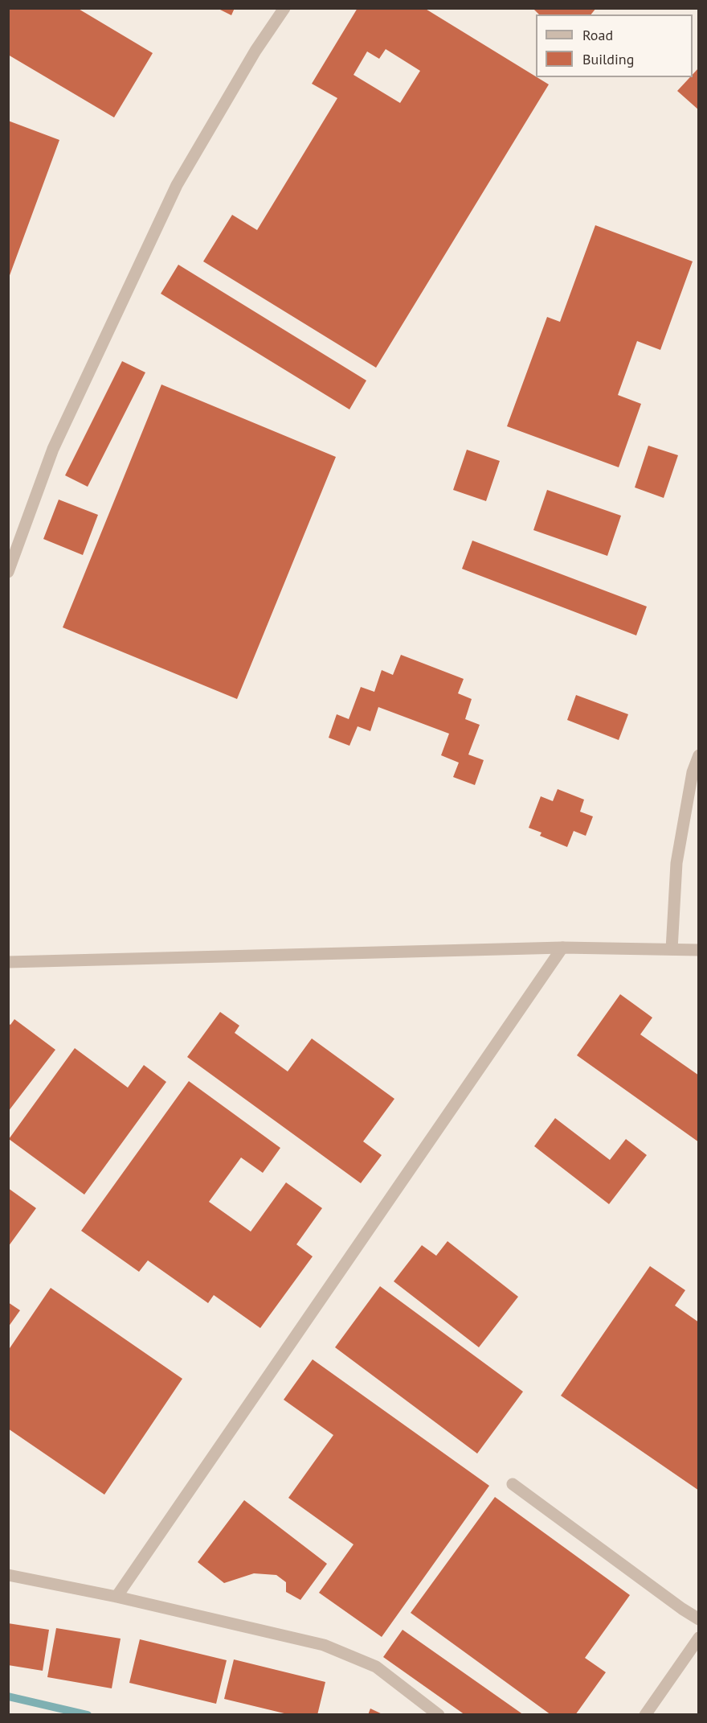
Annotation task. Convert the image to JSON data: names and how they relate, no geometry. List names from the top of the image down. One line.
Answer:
{"legend":["Road","Building"]}
